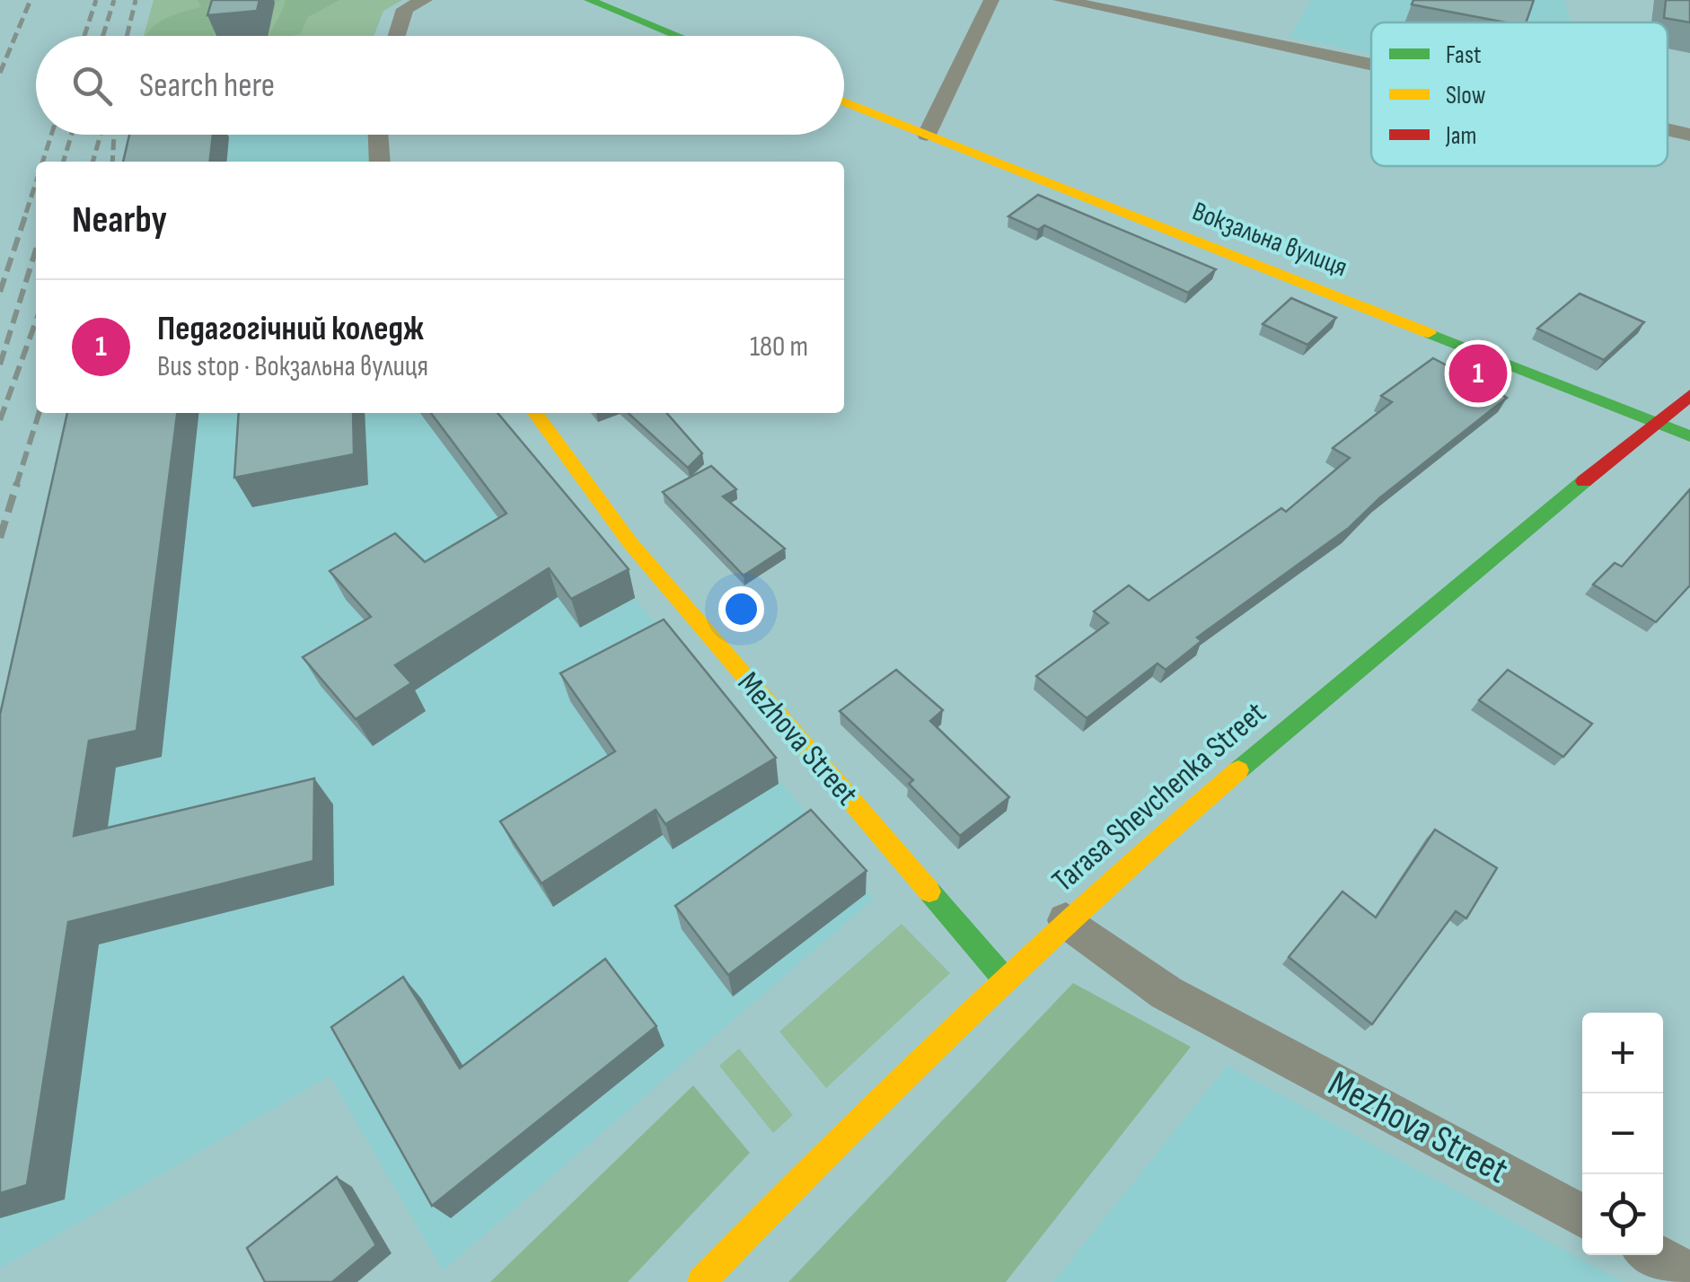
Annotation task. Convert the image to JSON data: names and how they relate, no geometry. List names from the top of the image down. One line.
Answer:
{"streets":{"street":["Вокзальна вулиця","Mezhova Street","Tarasa Shevchenka Street"]},"crossings":[["Вокзальна вулиця","Tarasa Shevchenka Street"],["Mezhova Street","Tarasa Shevchenka Street"]],"legend":["Fast","Slow","Jam"],"page":{"search":"Search here","heading":"Nearby","list":[{"mark":"1","name":"Педагогічний коледж","note":"Bus stop · Вокзальна вулиця","value":"180 m"}],"pins":"1","map_buttons":["+","−"]}}
